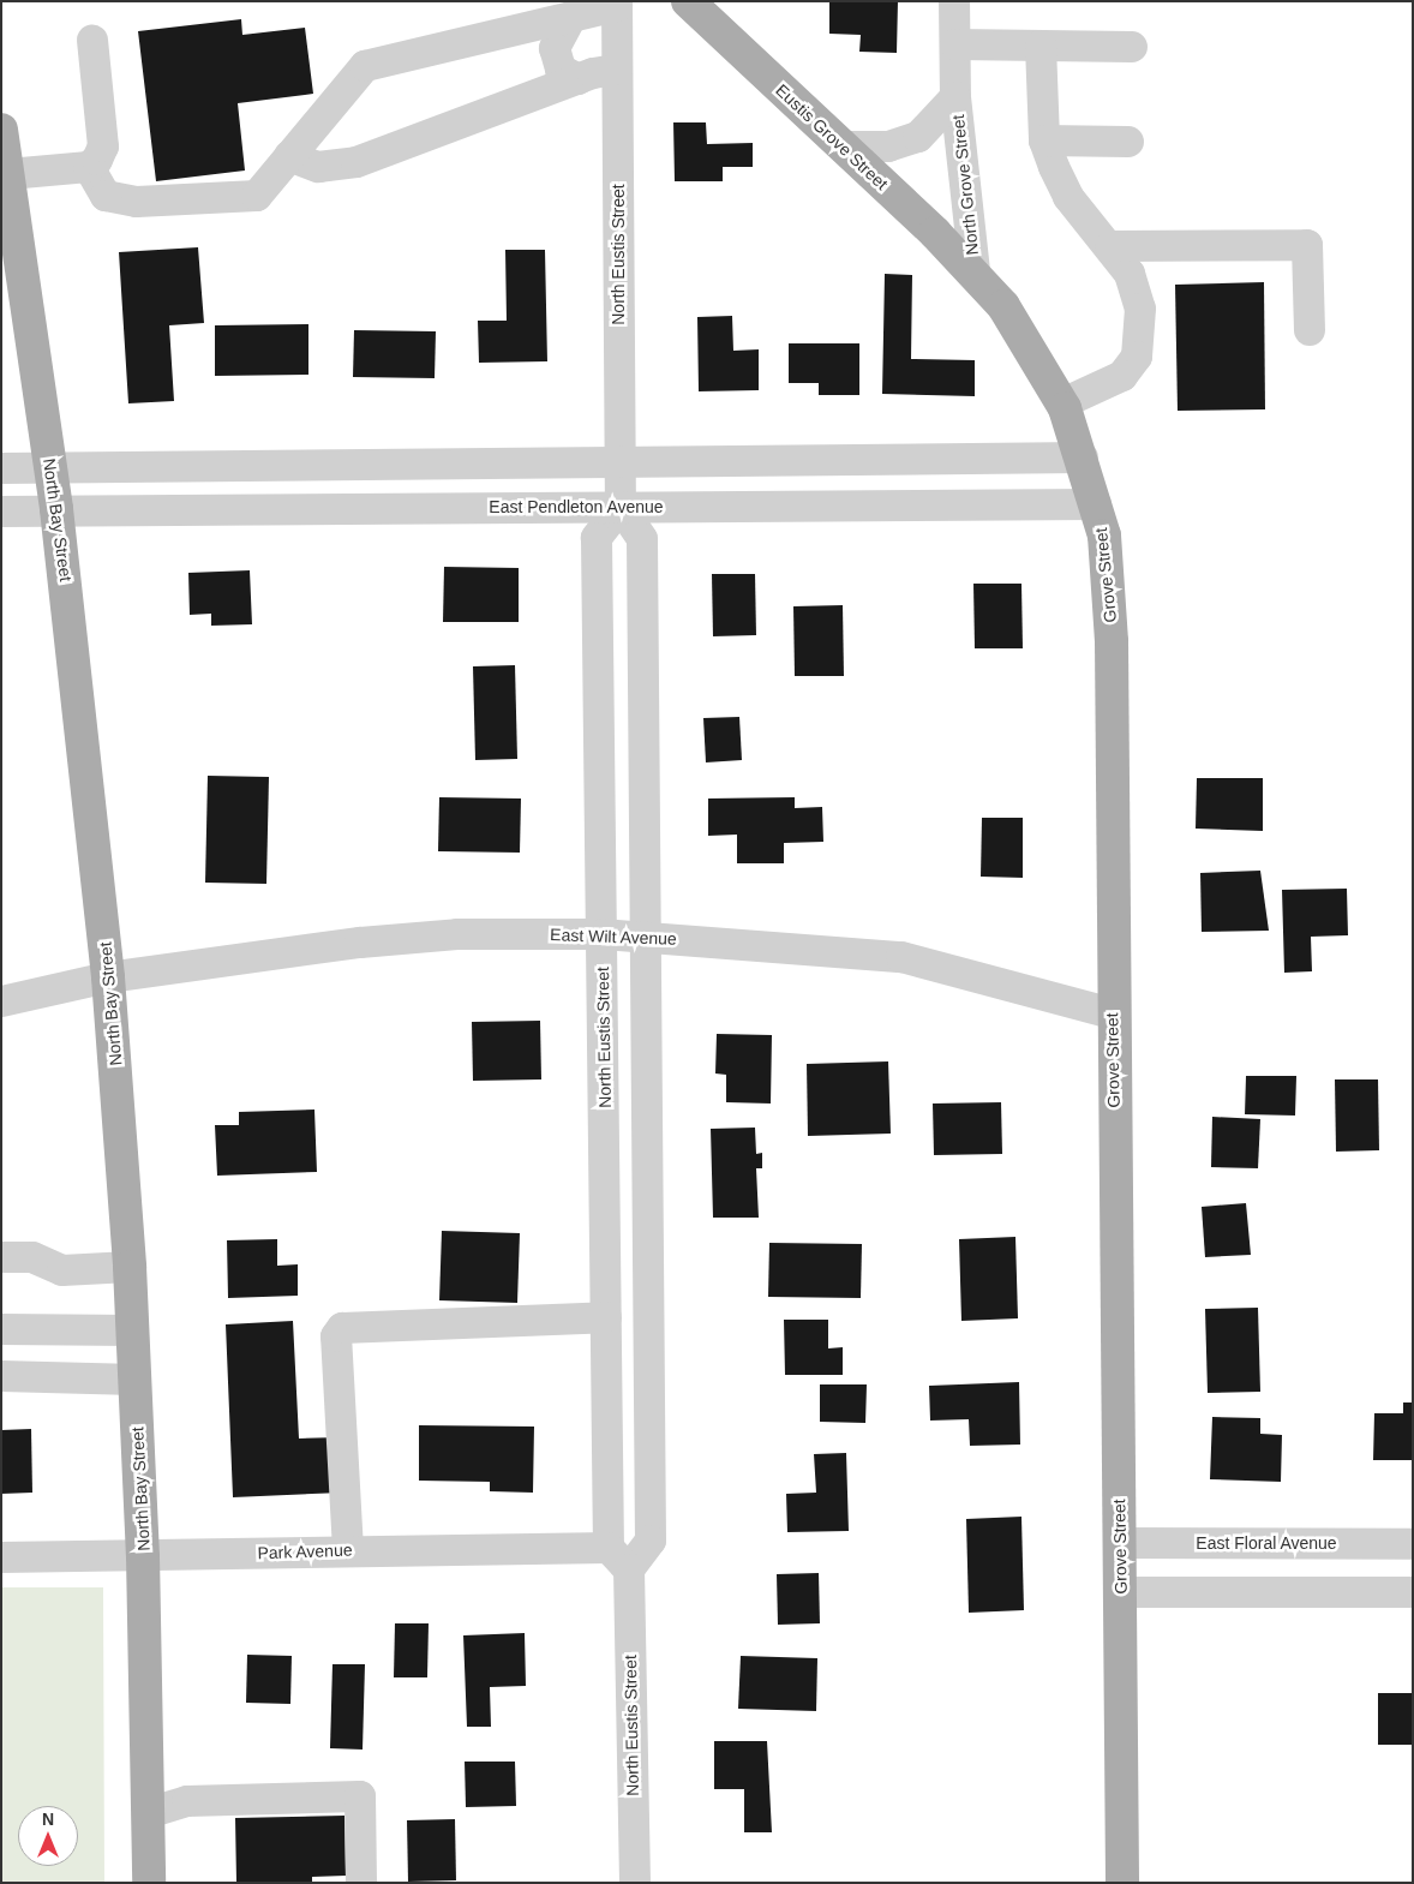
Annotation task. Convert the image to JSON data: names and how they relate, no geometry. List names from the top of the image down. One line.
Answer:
{"streets":{"main road":["Eustis Grove Street","North Bay Street","Grove Street"],"street":["North Grove Street","North Eustis Street","East Pendleton Avenue","East Wilt Avenue","East Floral Avenue","Park Avenue"]},"crossings":[["Eustis Grove Street","North Grove Street"],["Eustis Grove Street","Grove Street"],["North Grove Street","Grove Street"],["North Eustis Street","East Pendleton Avenue"],["North Eustis Street","East Wilt Avenue"],["North Eustis Street","Park Avenue"],["East Pendleton Avenue","North Bay Street"],["East Pendleton Avenue","Grove Street"],["North Bay Street","East Wilt Avenue"],["North Bay Street","Park Avenue"],["Grove Street","East Wilt Avenue"],["Grove Street","East Floral Avenue"]],"north":"top"}
